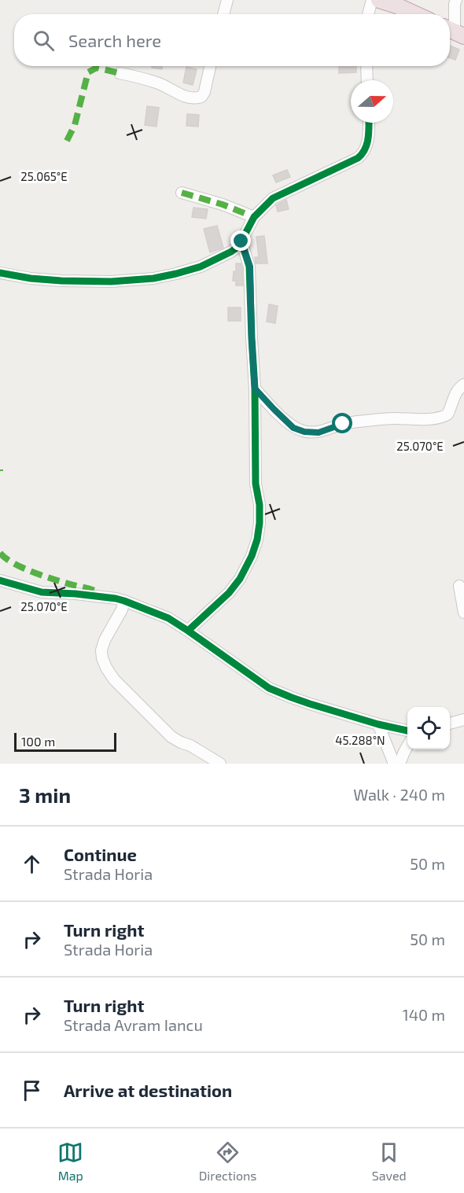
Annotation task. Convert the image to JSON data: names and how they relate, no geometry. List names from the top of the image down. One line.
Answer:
{"scale_bar":"100 m","north":"right","page":{"search":"Search here","scale":"100 m","heading":["3 min","Walk · 240 m"],"list":[["Continue","Strada Horia","50 m"],["Turn right","Strada Horia","50 m"],["Turn right","Strada Avram Iancu","140 m"],"Arrive at destination"],"nav":["Map","Directions","Saved"]},"coordinates":["25.065°E","25.070°E","45.288°N"]}
